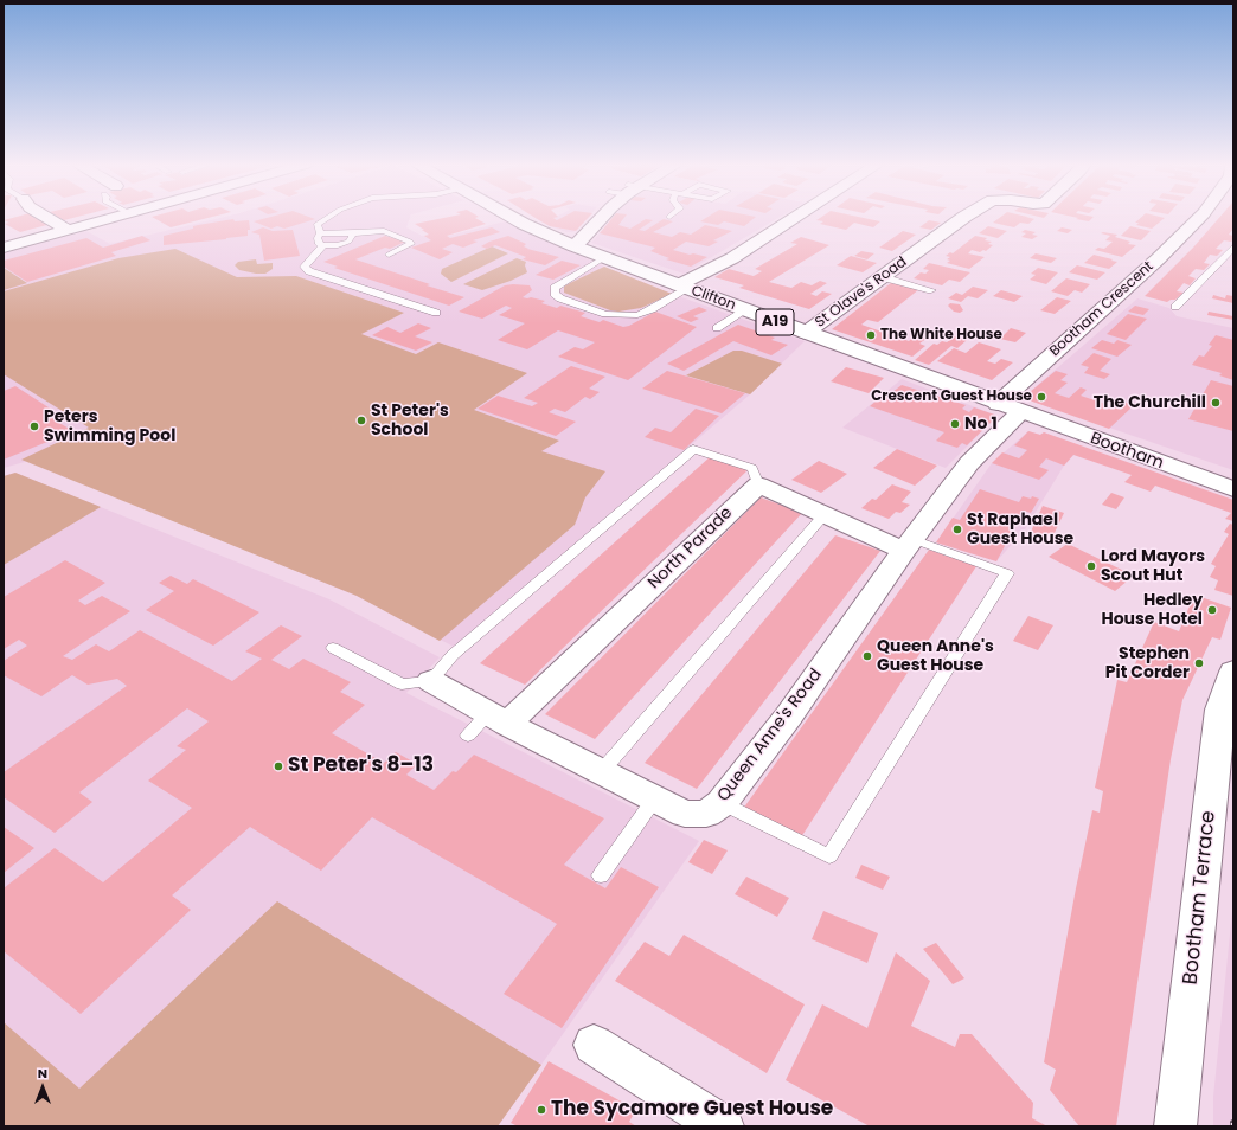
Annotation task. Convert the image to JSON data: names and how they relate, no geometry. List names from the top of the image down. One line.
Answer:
{"streets":{"street":["St Olave's Road","Clifton","Bootham Crescent","A19","Bootham","North Parade","Queen Anne's Road","Bootham Terrace"]},"crossings":[["St Olave's Road","Clifton"],["Clifton","Bootham Crescent"],["Clifton","Bootham"],["Clifton","Queen Anne's Road"],["Bootham Crescent","Bootham"],["Bootham Crescent","Queen Anne's Road"],["Bootham","Queen Anne's Road"],["North Parade","Queen Anne's Road"]],"places":["The White House","Crescent Guest House","The Churchill","St Peter's School","No 1","Peters Swimming Pool","St Raphael Guest House","Lord Mayors Scout Hut","Hedley House Hotel","Queen Anne's Guest House","Stephen Pit Corder","St Peter's 8–13","The Sycamore Guest House"],"north":"top"}
